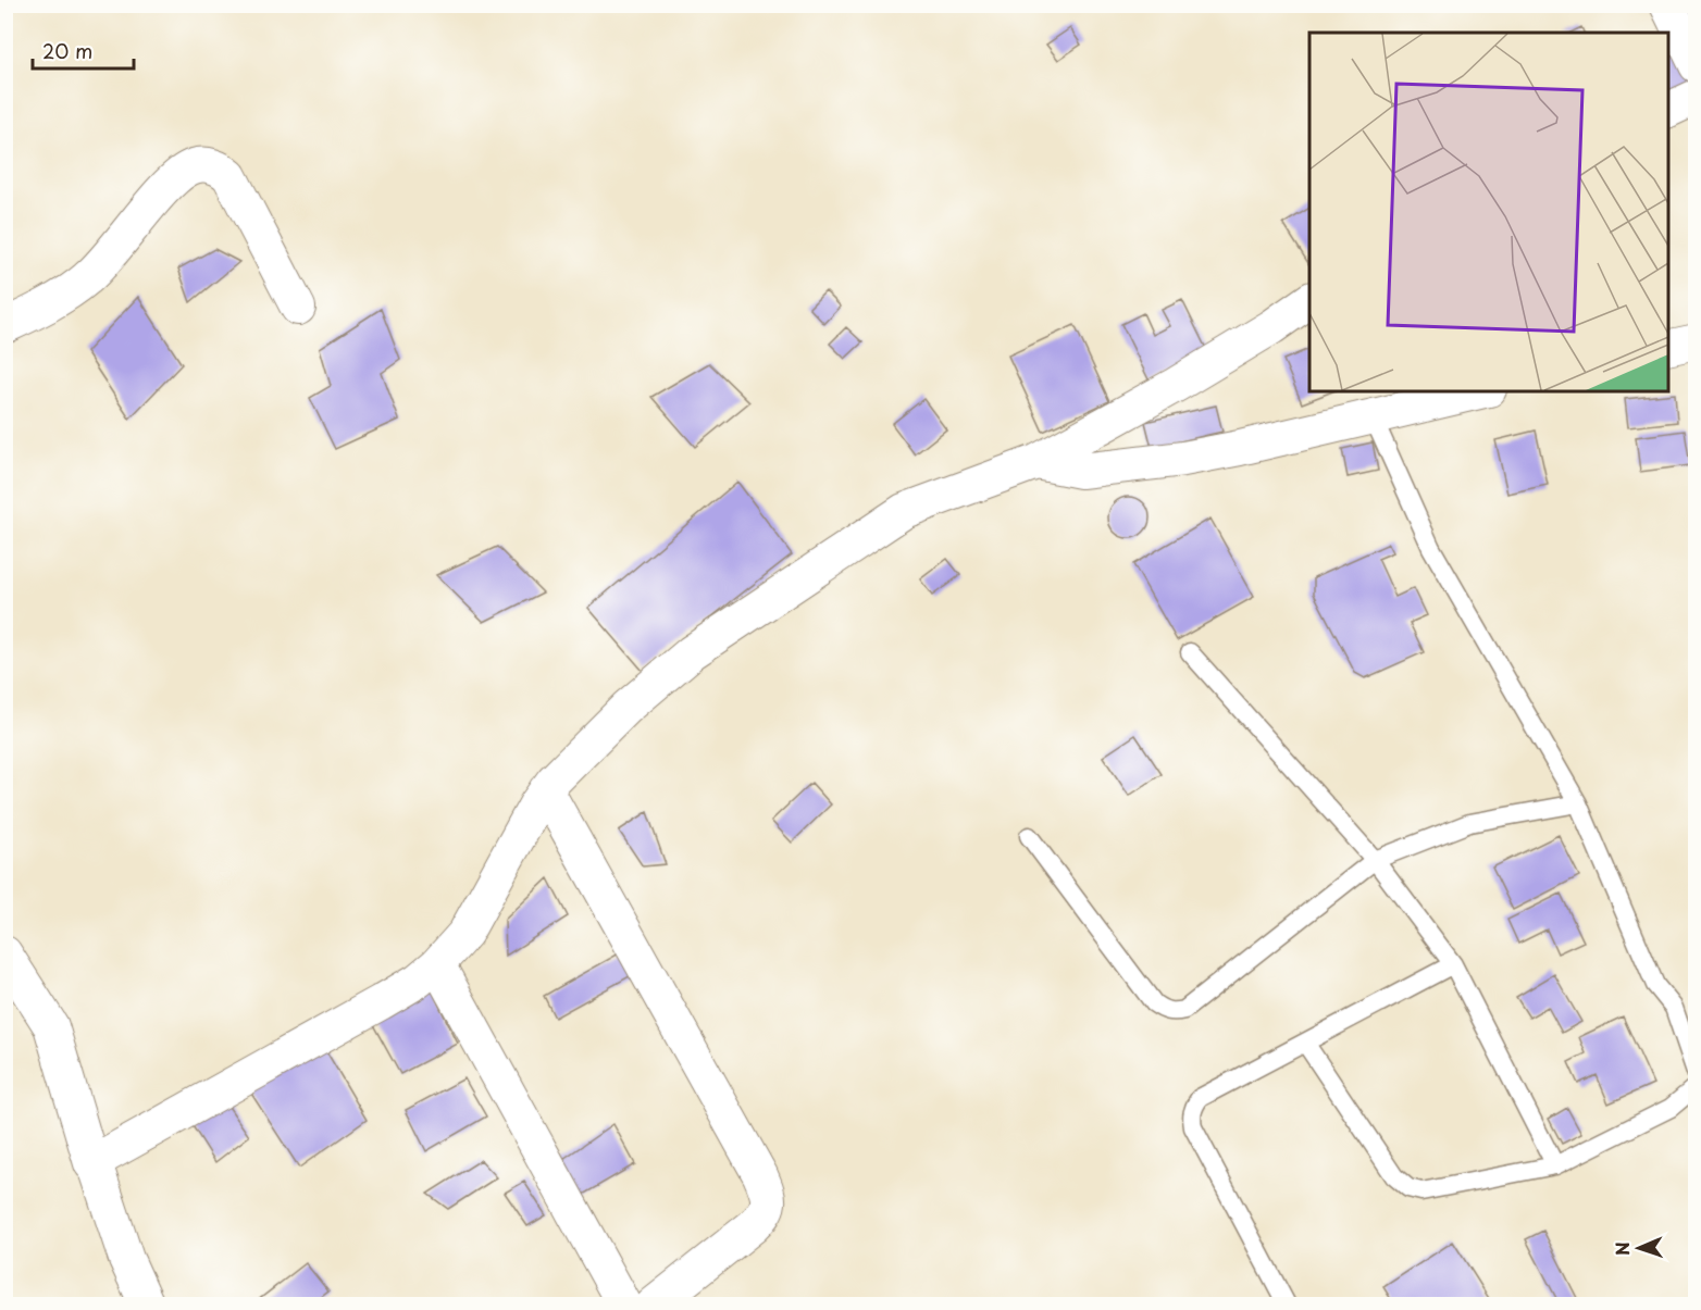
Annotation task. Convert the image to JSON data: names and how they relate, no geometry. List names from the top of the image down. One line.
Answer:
{"scale_bar":"20 m","north":"left"}
